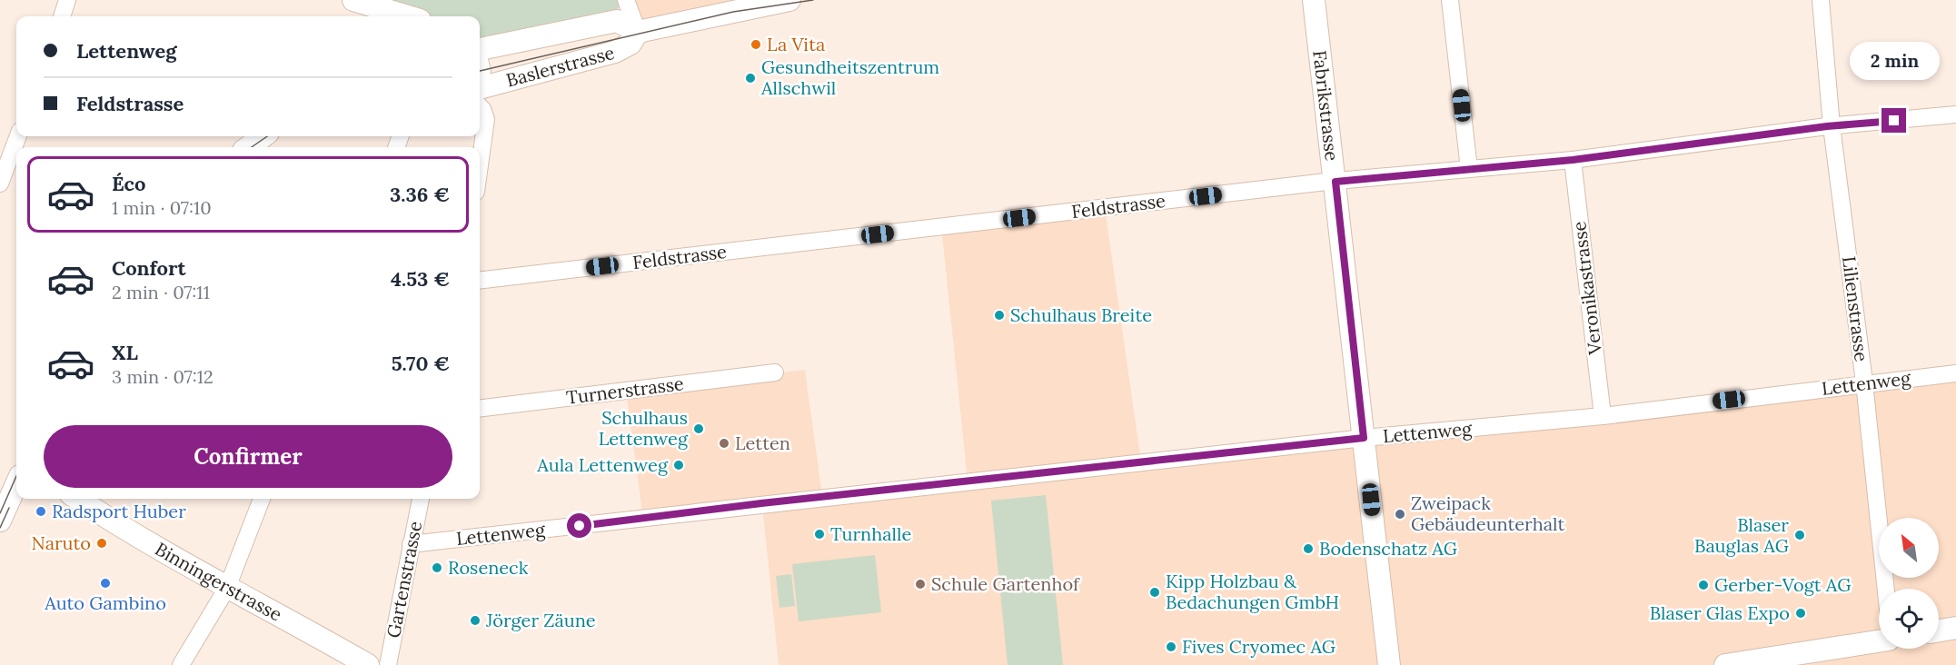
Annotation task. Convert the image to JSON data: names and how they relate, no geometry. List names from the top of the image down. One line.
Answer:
{"streets":{"street":["Baslerstrasse","Fabrikstrasse","Feldstrasse","Veronikastrasse","Lilienstrasse","Lettenweg","Turnerstrasse","Gartenstrasse","Binningerstrasse"]},"crossings":[["Fabrikstrasse","Feldstrasse"],["Fabrikstrasse","Lettenweg"],["Feldstrasse","Veronikastrasse"],["Feldstrasse","Lilienstrasse"],["Veronikastrasse","Lettenweg"],["Lilienstrasse","Lettenweg"],["Lettenweg","Gartenstrasse"]],"places":["La Vita","Gesundheitszentrum Allschwil","Schulhaus Breite","Schulhaus Lettenweg","Letten","Aula Lettenweg","Radsport Huber","Zweipack Gebäudeunterhalt","Turnhalle","Blaser Bauglas AG","Naruto","Bodenschatz AG","Roseneck","Auto Gambino","Schule Gartenhof","Gerber-Vogt AG","Kipp Holzbau & Bedachungen GmbH","Blaser Glas Expo","Jörger Zäune","Fives Cryomec AG"],"north":"top left","page":{"banner":["Lettenweg","Feldstrasse"],"bubble":"2 min","list":[{"name":"Éco","note":"1 min · 07:10","value":"3.36 €"},{"name":"Confort","note":"2 min · 07:11","value":"4.53 €"},{"name":"XL","note":"3 min · 07:12","value":"5.70 €"}],"buttons":"Confirmer"}}
